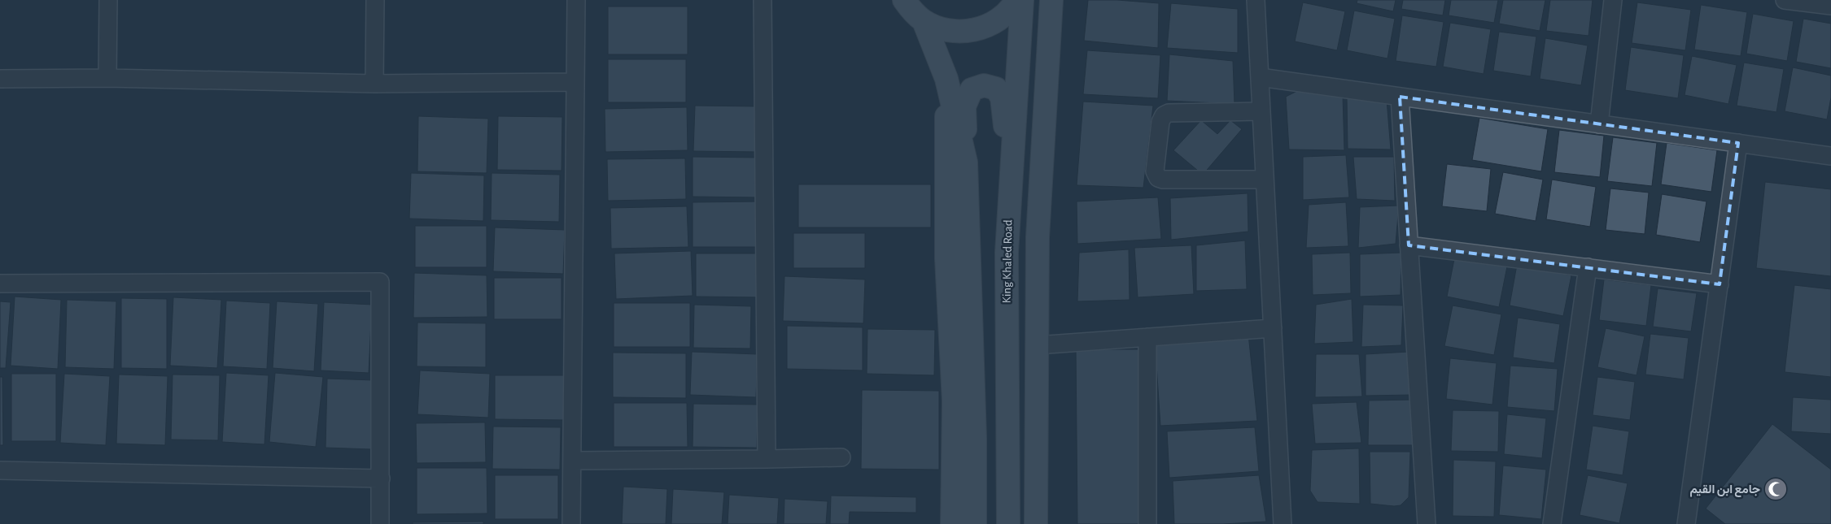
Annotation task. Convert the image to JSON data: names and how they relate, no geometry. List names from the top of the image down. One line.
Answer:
{"streets":{"main road":["King Khaled Road"]},"places":{"mosque":["جامع ابن القيم"]}}
